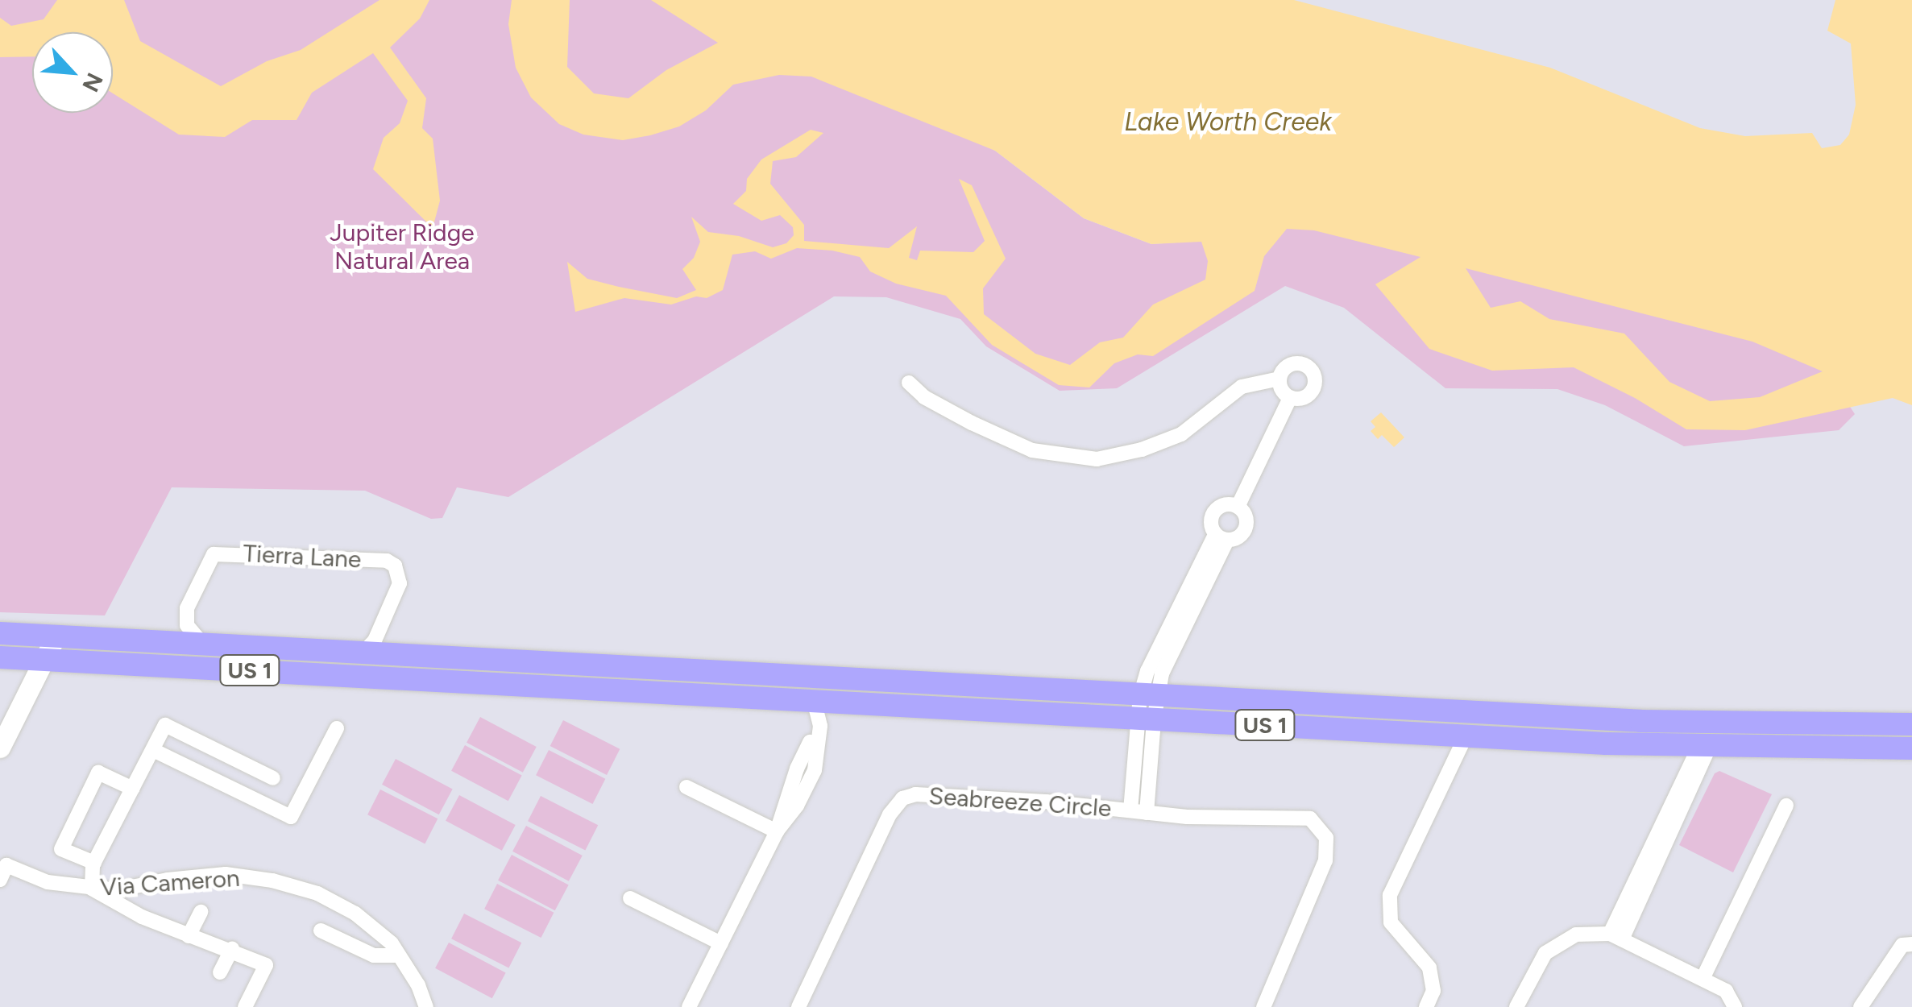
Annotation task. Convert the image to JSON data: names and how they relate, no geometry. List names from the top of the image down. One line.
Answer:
{"streets":{"main road":["US 1"],"street":["Tierra Lane","Seabreeze Circle","Via Cameron"]},"crossings":[["Tierra Lane","US 1"],["US 1","Seabreeze Circle"]],"water":["Lake Worth Creek"],"parks":["Jupiter Ridge Natural Area"],"north":"bottom right"}
